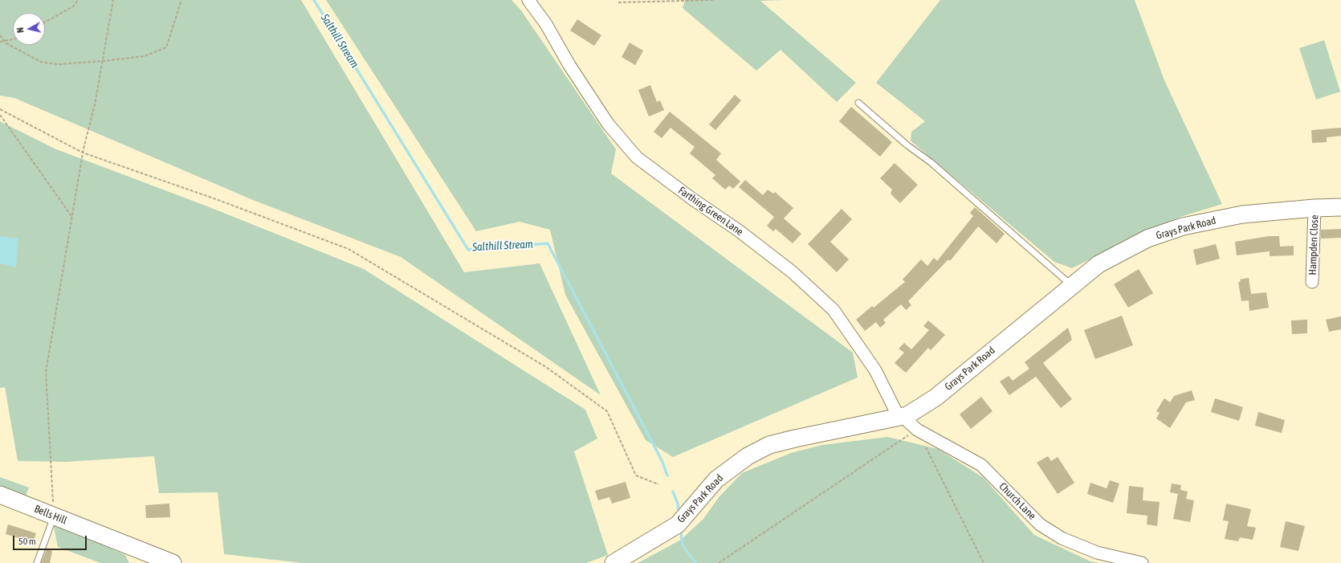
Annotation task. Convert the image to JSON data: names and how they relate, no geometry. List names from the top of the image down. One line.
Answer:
{"streets":{"main road":["Grays Park Road","Bells Hill"],"street":["Farthing Green Lane","Hampden Close","Church Lane"]},"crossings":[["Farthing Green Lane","Grays Park Road"],["Farthing Green Lane","Church Lane"],["Grays Park Road","Hampden Close"],["Grays Park Road","Church Lane"]],"water":["Salthill Stream"],"scale_bar":"50 m","north":"left"}
